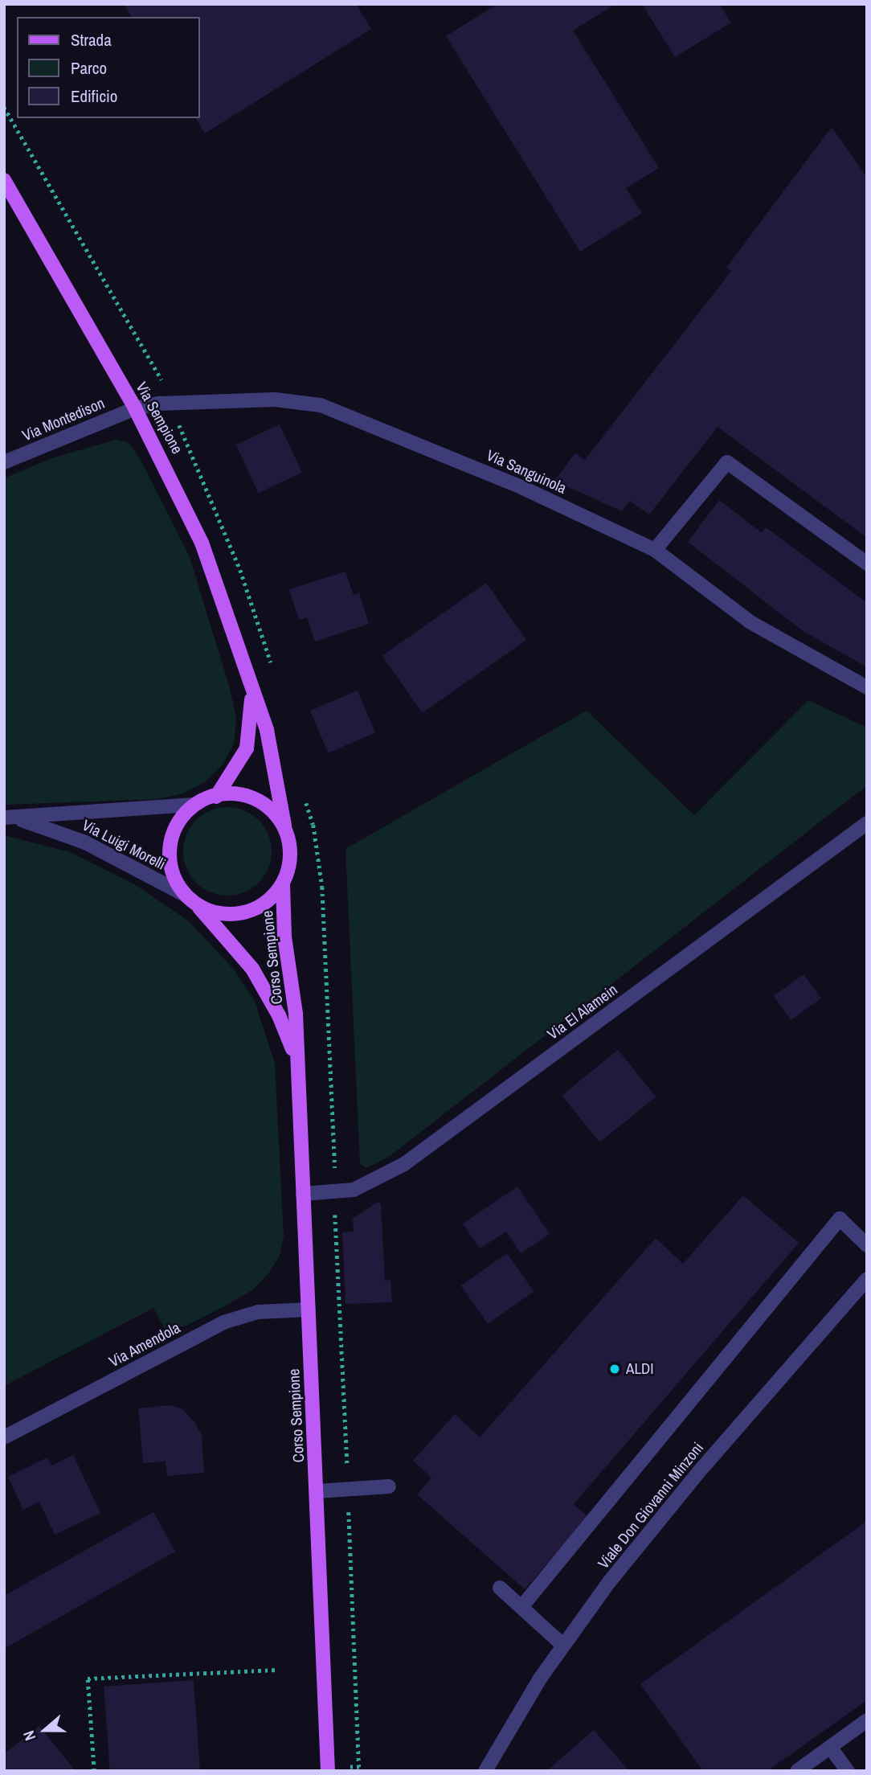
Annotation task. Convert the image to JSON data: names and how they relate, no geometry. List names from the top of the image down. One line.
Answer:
{"streets":{"main road":["Via Sempione","Corso Sempione"],"street":["Via Montedison","Via Sanguinola","Via Luigi Morelli","Via El Alamein","Via Amendola","Viale Don Giovanni Minzoni"]},"crossings":[["Via Sempione","Via Montedison"],["Via Sempione","Via Sanguinola"],["Via Sempione","Via Luigi Morelli"],["Via Sempione","Corso Sempione"],["Via Montedison","Via Sanguinola"],["Via Luigi Morelli","Corso Sempione"],["Corso Sempione","Via El Alamein"],["Corso Sempione","Via Amendola"]],"places":["ALDI"],"legend":["Strada","Parco","Edificio"],"north":"left"}
